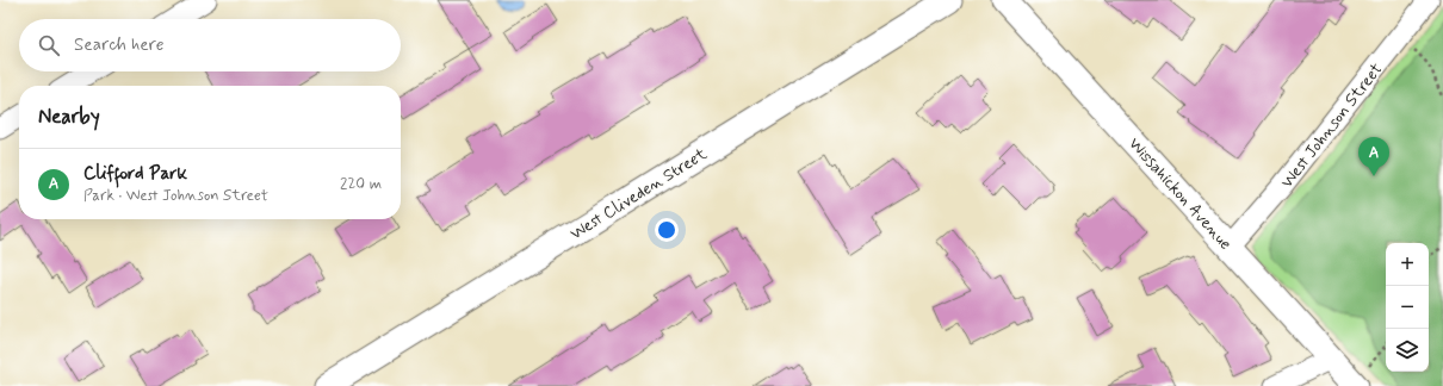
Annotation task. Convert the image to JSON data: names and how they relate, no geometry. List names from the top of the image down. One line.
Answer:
{"streets":{"street":["West Johnson Street","West Cliveden Street","Wissahickon Avenue"]},"crossings":[["West Johnson Street","Wissahickon Avenue"]],"page":{"search":"Search here","heading":"Nearby","pins":"A","list":[{"mark":"A","name":"Clifford Park","note":"Park · West Johnson Street","value":"220 m"}],"map_buttons":["+","−"]}}
